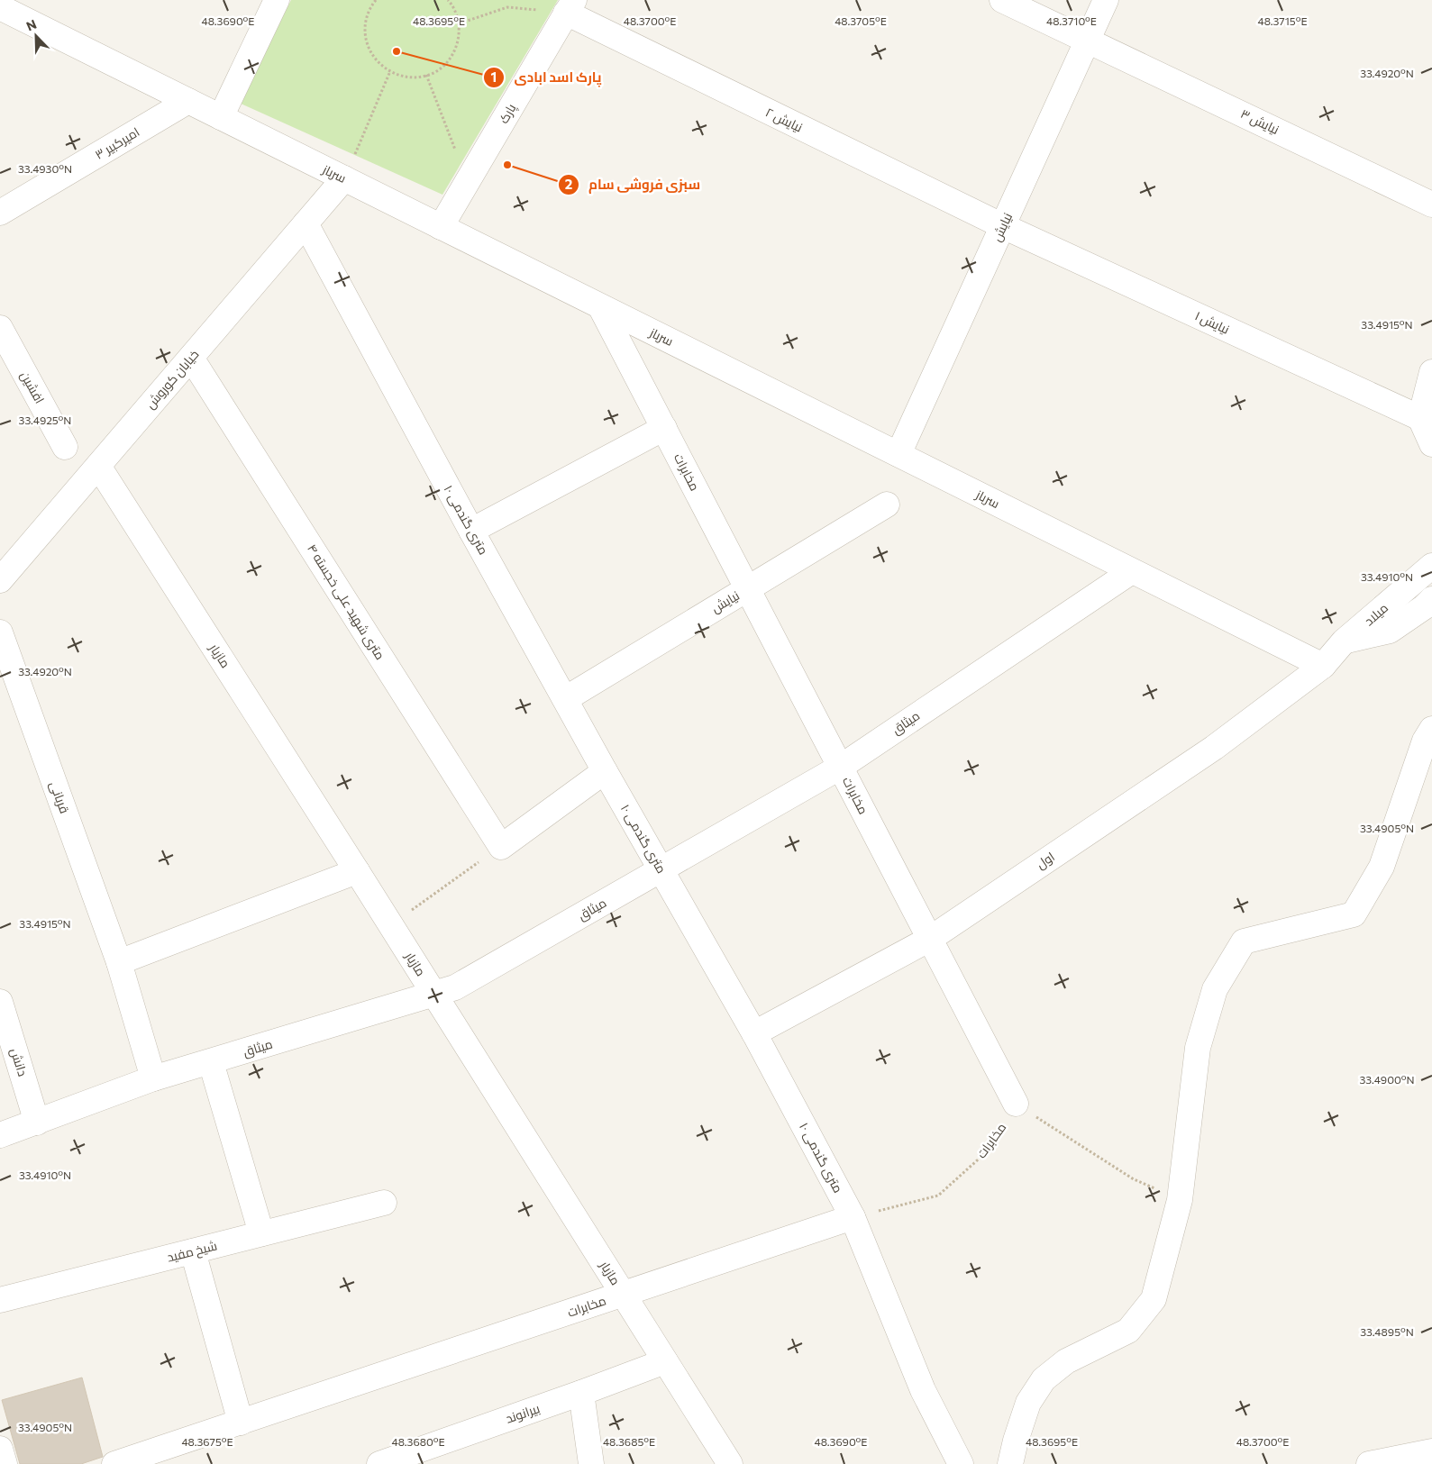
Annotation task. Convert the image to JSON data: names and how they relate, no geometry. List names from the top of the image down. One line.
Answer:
{"streets":{"street":["پارک","نیایش ۲","نیایش ۳","امیرکبیر ۳","سرباز","نیایش","نیایش ۱","خیابان کوروش","افشین","مخابرات","۱۰ متری گندمی","۴ متری شهید علی خجسته","میلاد","مازیار","میثاق","قربانی","اول","دانش","شیخ مفید","بیرانوند"]},"crossings":[["پارک","نیایش ۲"],["پارک","سرباز"],["نیایش ۲","نیایش"],["نیایش ۲","نیایش ۱"],["نیایش ۳","نیایش"],["امیرکبیر ۳","سرباز"],["سرباز","نیایش"],["سرباز","خیابان کوروش"],["سرباز","مخابرات"],["سرباز","میلاد"],["سرباز","میثاق"],["سرباز","اول"],["نیایش","نیایش ۱"],["نیایش","مخابرات"],["نیایش","۱۰ متری گندمی"],["خیابان کوروش","۱۰ متری گندمی"],["خیابان کوروش","۴ متری شهید علی خجسته"],["خیابان کوروش","مازیار"],["مخابرات","۱۰ متری گندمی"],["مخابرات","مازیار"],["مخابرات","میثاق"],["مخابرات","اول"],["۱۰ متری گندمی","میثاق"],["۱۰ متری گندمی","اول"],["میلاد","اول"],["مازیار","میثاق"],["مازیار","بیرانوند"],["میثاق","قربانی"],["میثاق","دانش"]],"places":["پارک اسد ابادی","سبزی فروشی سام"],"north":"top left","coordinates":["48.3690°E","48.3695°E","48.3700°E","48.3705°E","48.3710°E","48.3715°E","33.4920°N","33.4930°N","33.4915°N","33.4925°N","33.4910°N","33.4905°N","33.4900°N","33.4895°N","48.3675°E","48.3680°E","48.3685°E"]}
